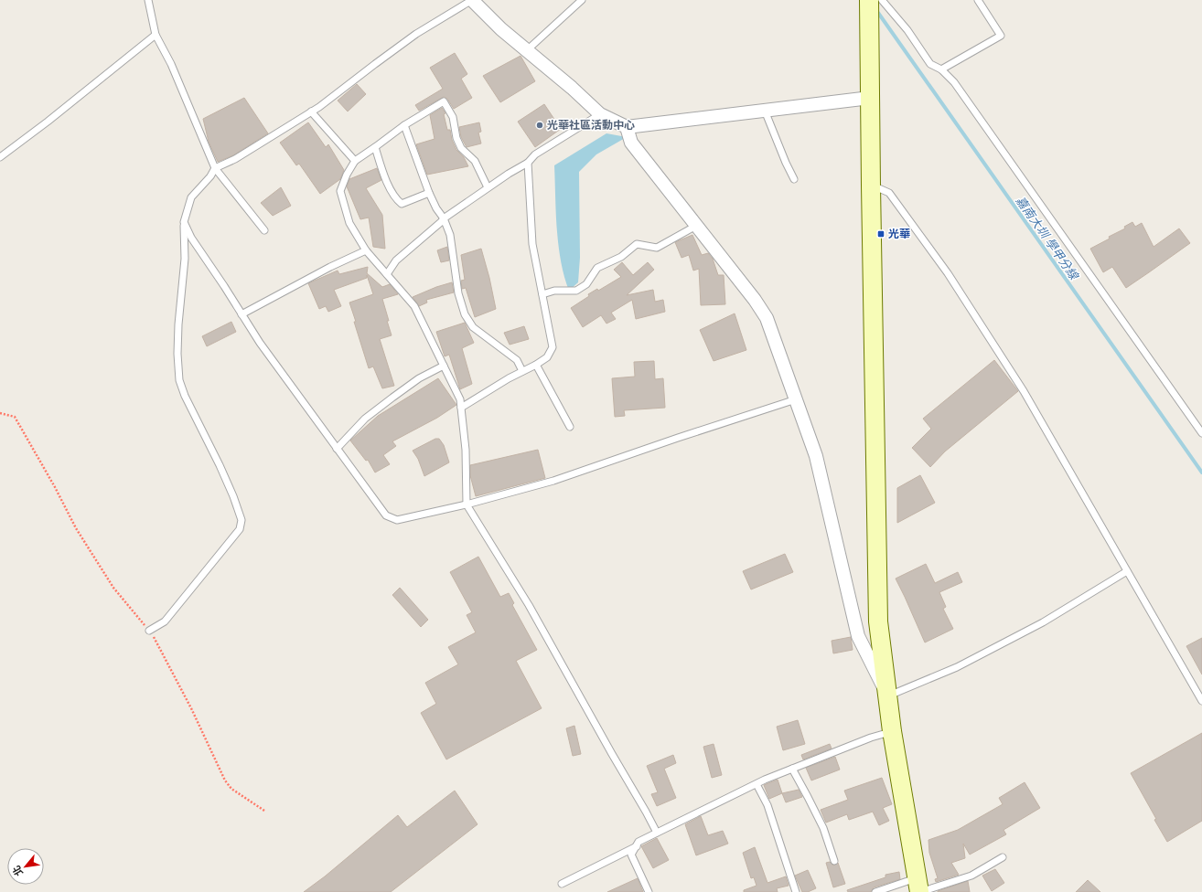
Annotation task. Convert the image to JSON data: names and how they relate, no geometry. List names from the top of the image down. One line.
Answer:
{"water":["嘉南大圳 學甲分線"],"places":{"other":["光華社區活動中心"],"transit":["光華"]},"north":"bottom left"}
